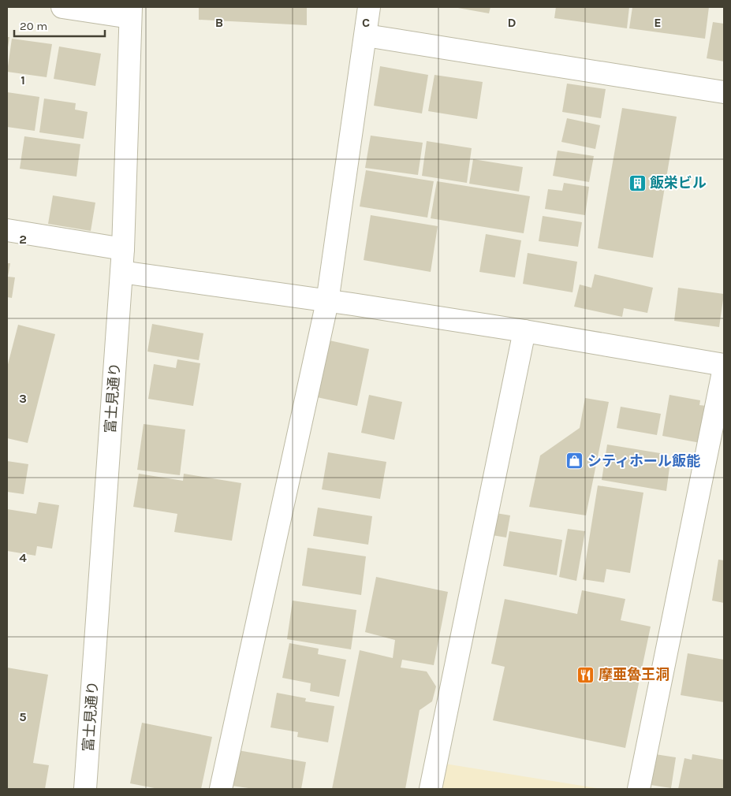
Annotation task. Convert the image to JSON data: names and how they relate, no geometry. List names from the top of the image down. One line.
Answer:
{"streets":{"street":["富士見通り"]},"places":{"building":["飯栄ビル"],"shop":["シティホール飯能"],"restaurant":["摩亜魯王洞"]},"scale_bar":"20 m","grid":{"columns":["B","C","D","E"],"rows":["1","2","3","4","5"]}}
